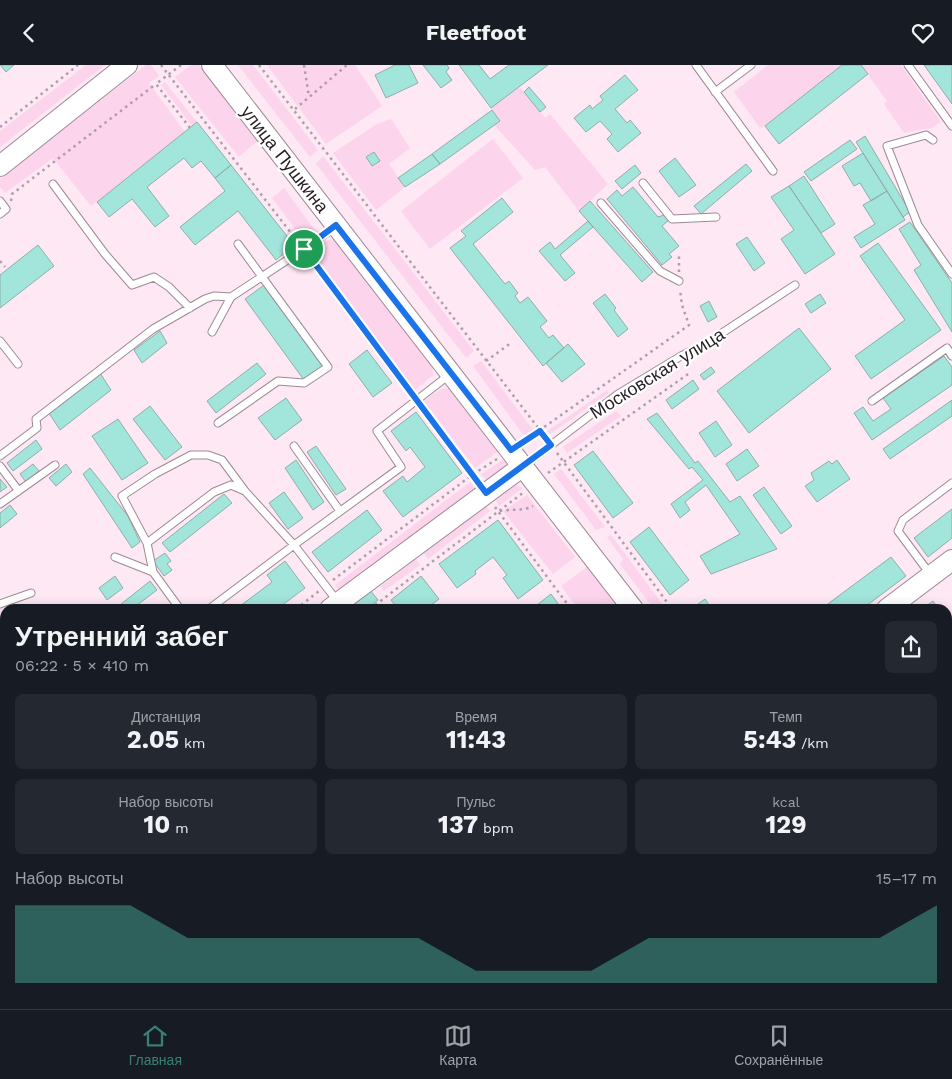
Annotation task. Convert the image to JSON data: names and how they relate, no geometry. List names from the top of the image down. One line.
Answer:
{"streets":{"main road":["улица Пушкина","Московская улица"]},"crossings":[["улица Пушкина","Московская улица"]],"page":{"header":"Fleetfoot","heading":["Утренний забег","06:22 · 5 × 410 m"],"stats":[["Дистанция","2.05 km"],["Время","11:43"],["Темп","5:43 /km"],["Набор высоты","10 m"],["Пульс","137 bpm"],["kcal","129"]],"chart":["Набор высоты","15–17 m"],"tabs":["Главная","Карта","Сохранённые"]}}
